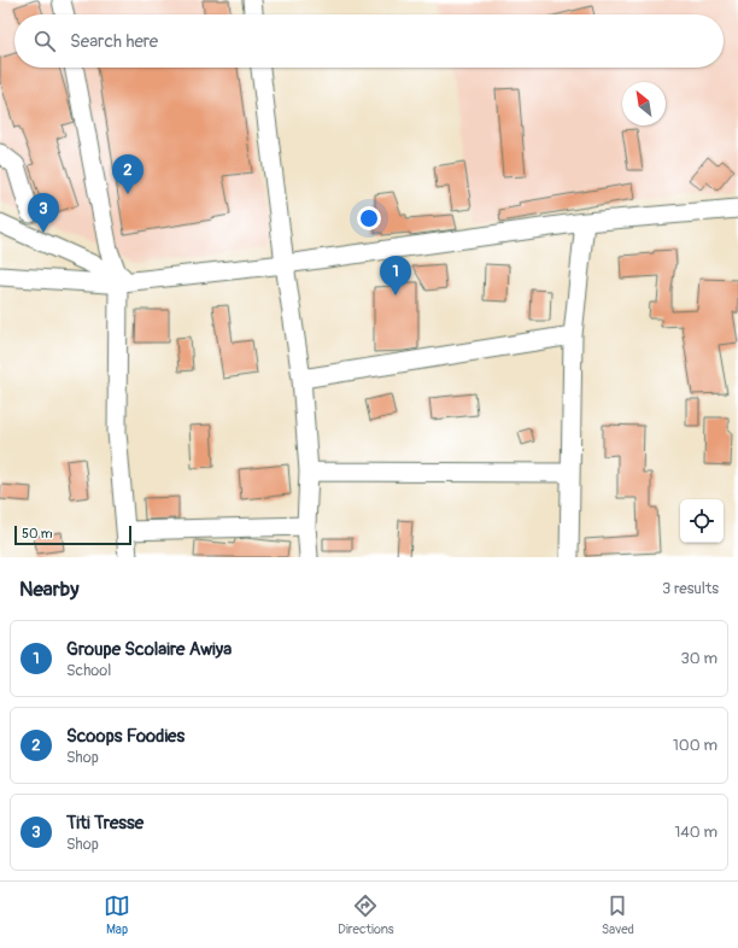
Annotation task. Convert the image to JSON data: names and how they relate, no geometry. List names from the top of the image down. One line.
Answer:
{"scale_bar":"50 m","north":"top left","page":{"search":"Search here","pins":["2","3","1"],"scale":"50 m","heading":["Nearby","3 results"],"list":[{"mark":"1","name":"Groupe Scolaire Awiya","note":"School","value":"30 m"},{"mark":"2","name":"Scoops Foodies","note":"Shop","value":"100 m"},{"mark":"3","name":"Titi Tresse","note":"Shop","value":"140 m"}],"nav":["Map","Directions","Saved"]}}
